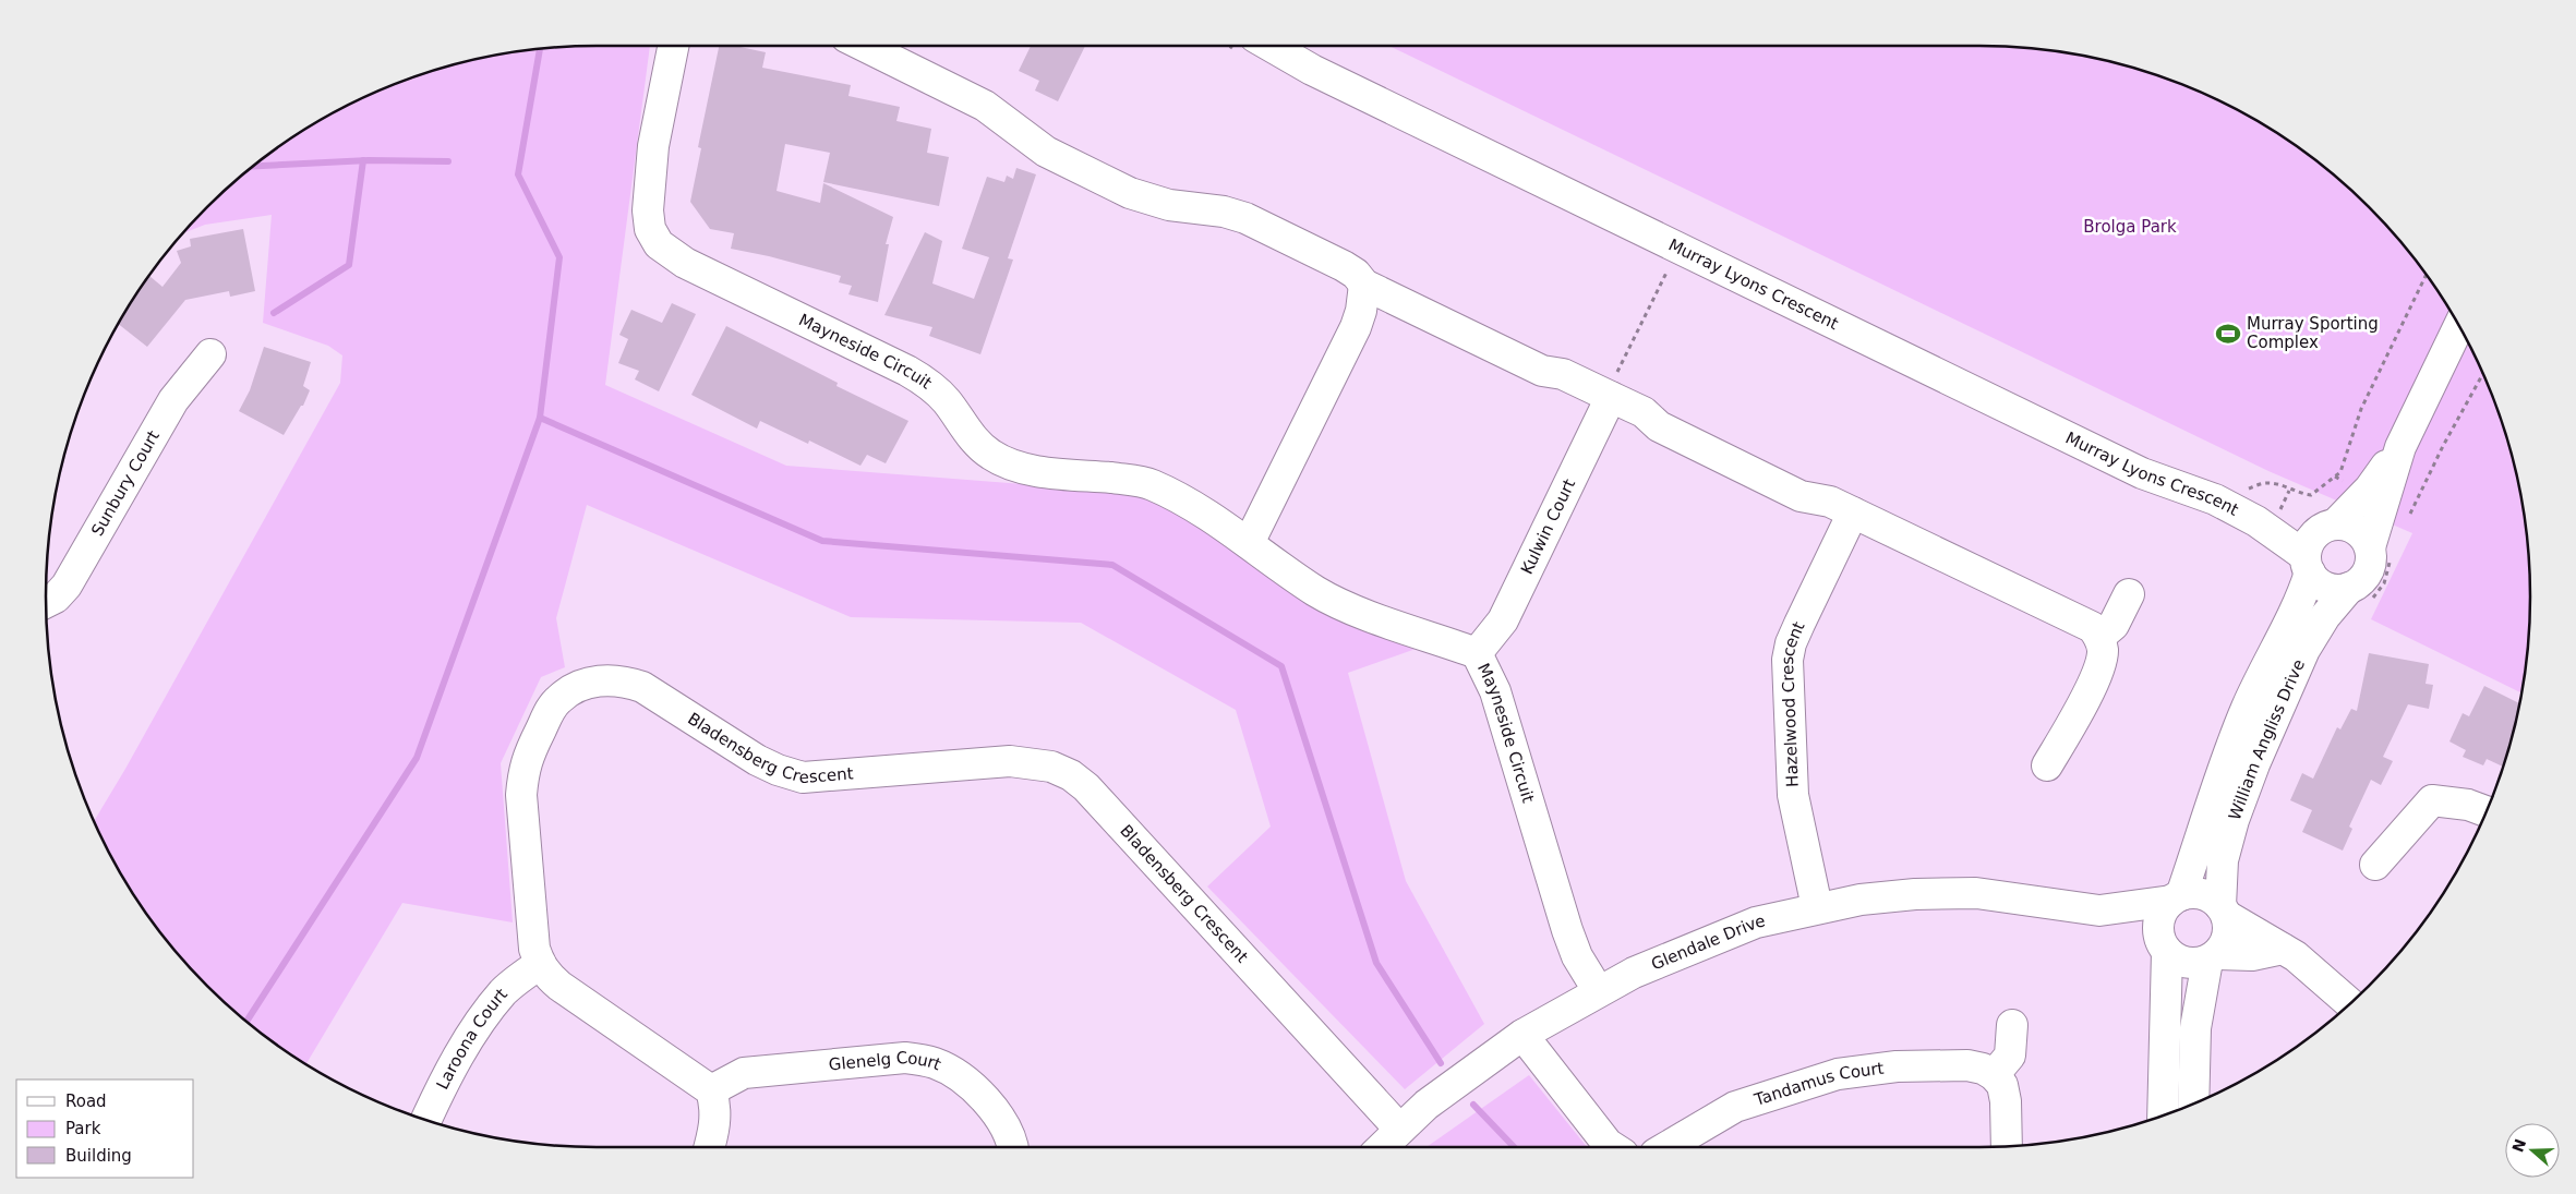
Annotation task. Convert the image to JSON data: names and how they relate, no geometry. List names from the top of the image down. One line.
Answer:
{"streets":{"street":["Murray Lyons Crescent","Mayneside Circuit","Sunbury Court","Kulwin Court","Hazelwood Crescent","William Angliss Drive","Bladensberg Crescent","Glendale Drive","Laroona Court","Glenelg Court","Tandamus Court"]},"crossings":[["Murray Lyons Crescent","William Angliss Drive"],["Mayneside Circuit","Kulwin Court"],["Mayneside Circuit","Glendale Drive"],["Hazelwood Crescent","Glendale Drive"],["William Angliss Drive","Glendale Drive"],["Bladensberg Crescent","Glendale Drive"],["Bladensberg Crescent","Laroona Court"],["Bladensberg Crescent","Glenelg Court"]],"parks":["Brolga Park"],"places":{"sports":["Murray Sporting Complex"]},"legend":["Road","Park","Building"],"north":"left"}
